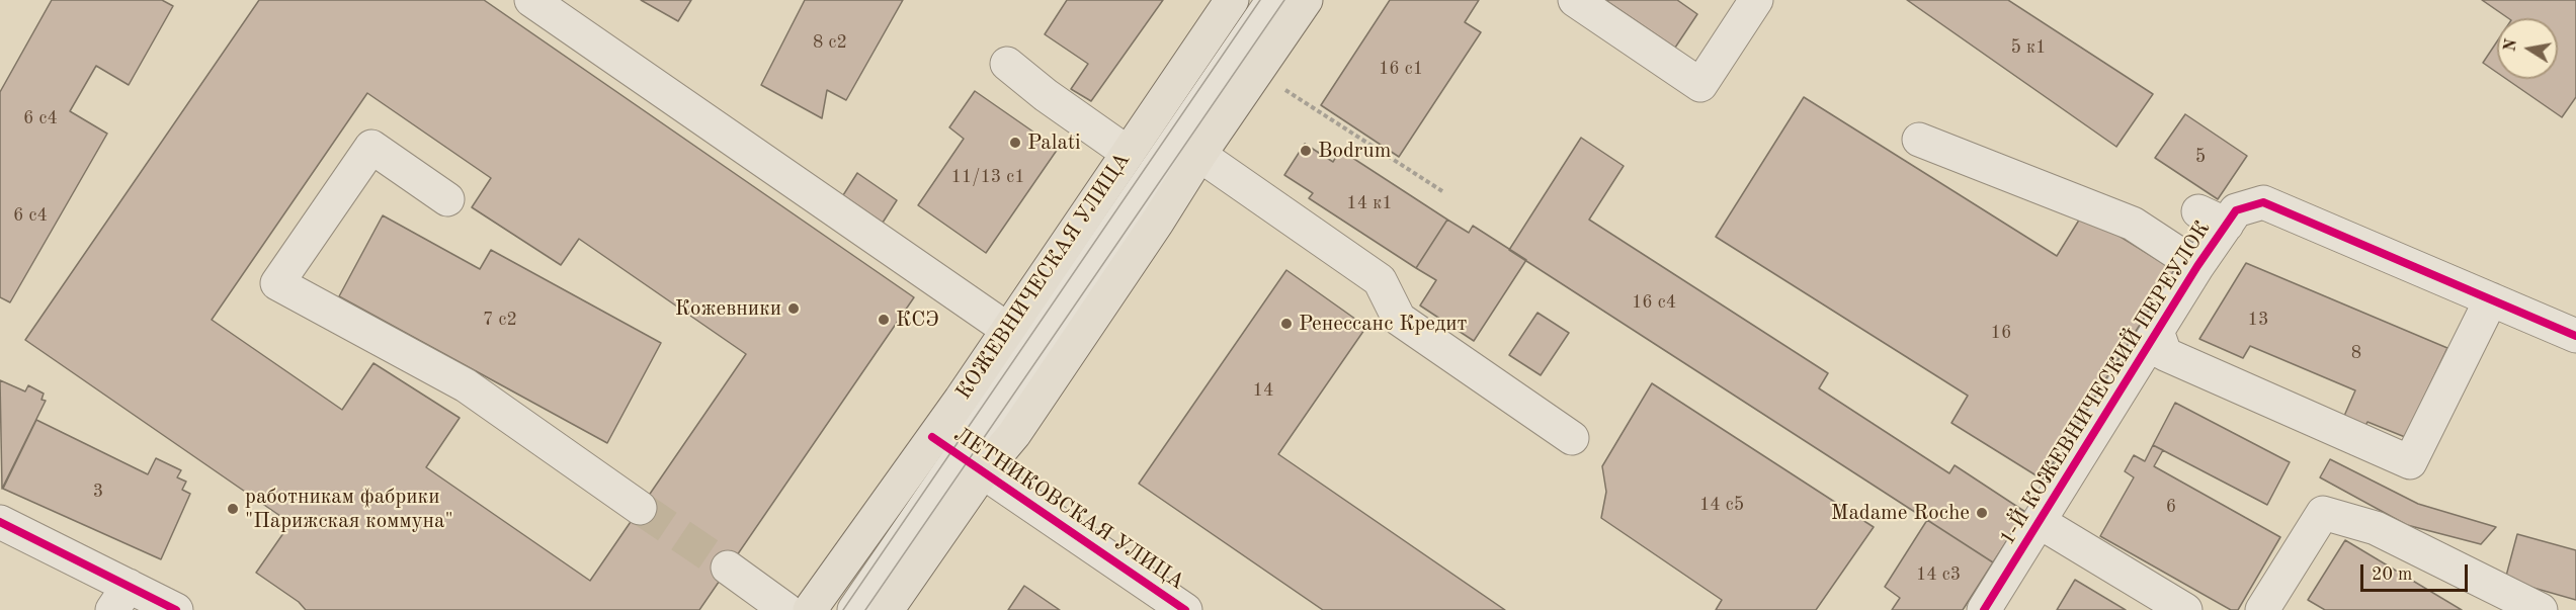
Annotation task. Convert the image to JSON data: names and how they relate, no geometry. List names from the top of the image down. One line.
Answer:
{"streets":{"main road":["КОЖЕВНИЧЕСКАЯ УЛИЦА"],"street":["1-Й КОЖЕВНИЧЕСКИЙ ПЕРЕУЛОК","ЛЕТНИКОВСКАЯ УЛИЦА"]},"crossings":[["КОЖЕВНИЧЕСКАЯ УЛИЦА","ЛЕТНИКОВСКАЯ УЛИЦА"]],"places":["Palati","Bodrum","Кожевники","КСЭ","Ренессанс Кредит","работникам фабрики \"Парижская коммуна\"","Madame Roche"],"house_numbers":["8 с2","5 к1","16 с1","6 с4","5","11/13 с1","14 к1","6 с4","16 с4","7 с2","13","16","8","14","3","14 с5","6","14 с3"],"scale_bar":"20 m","north":"left"}
